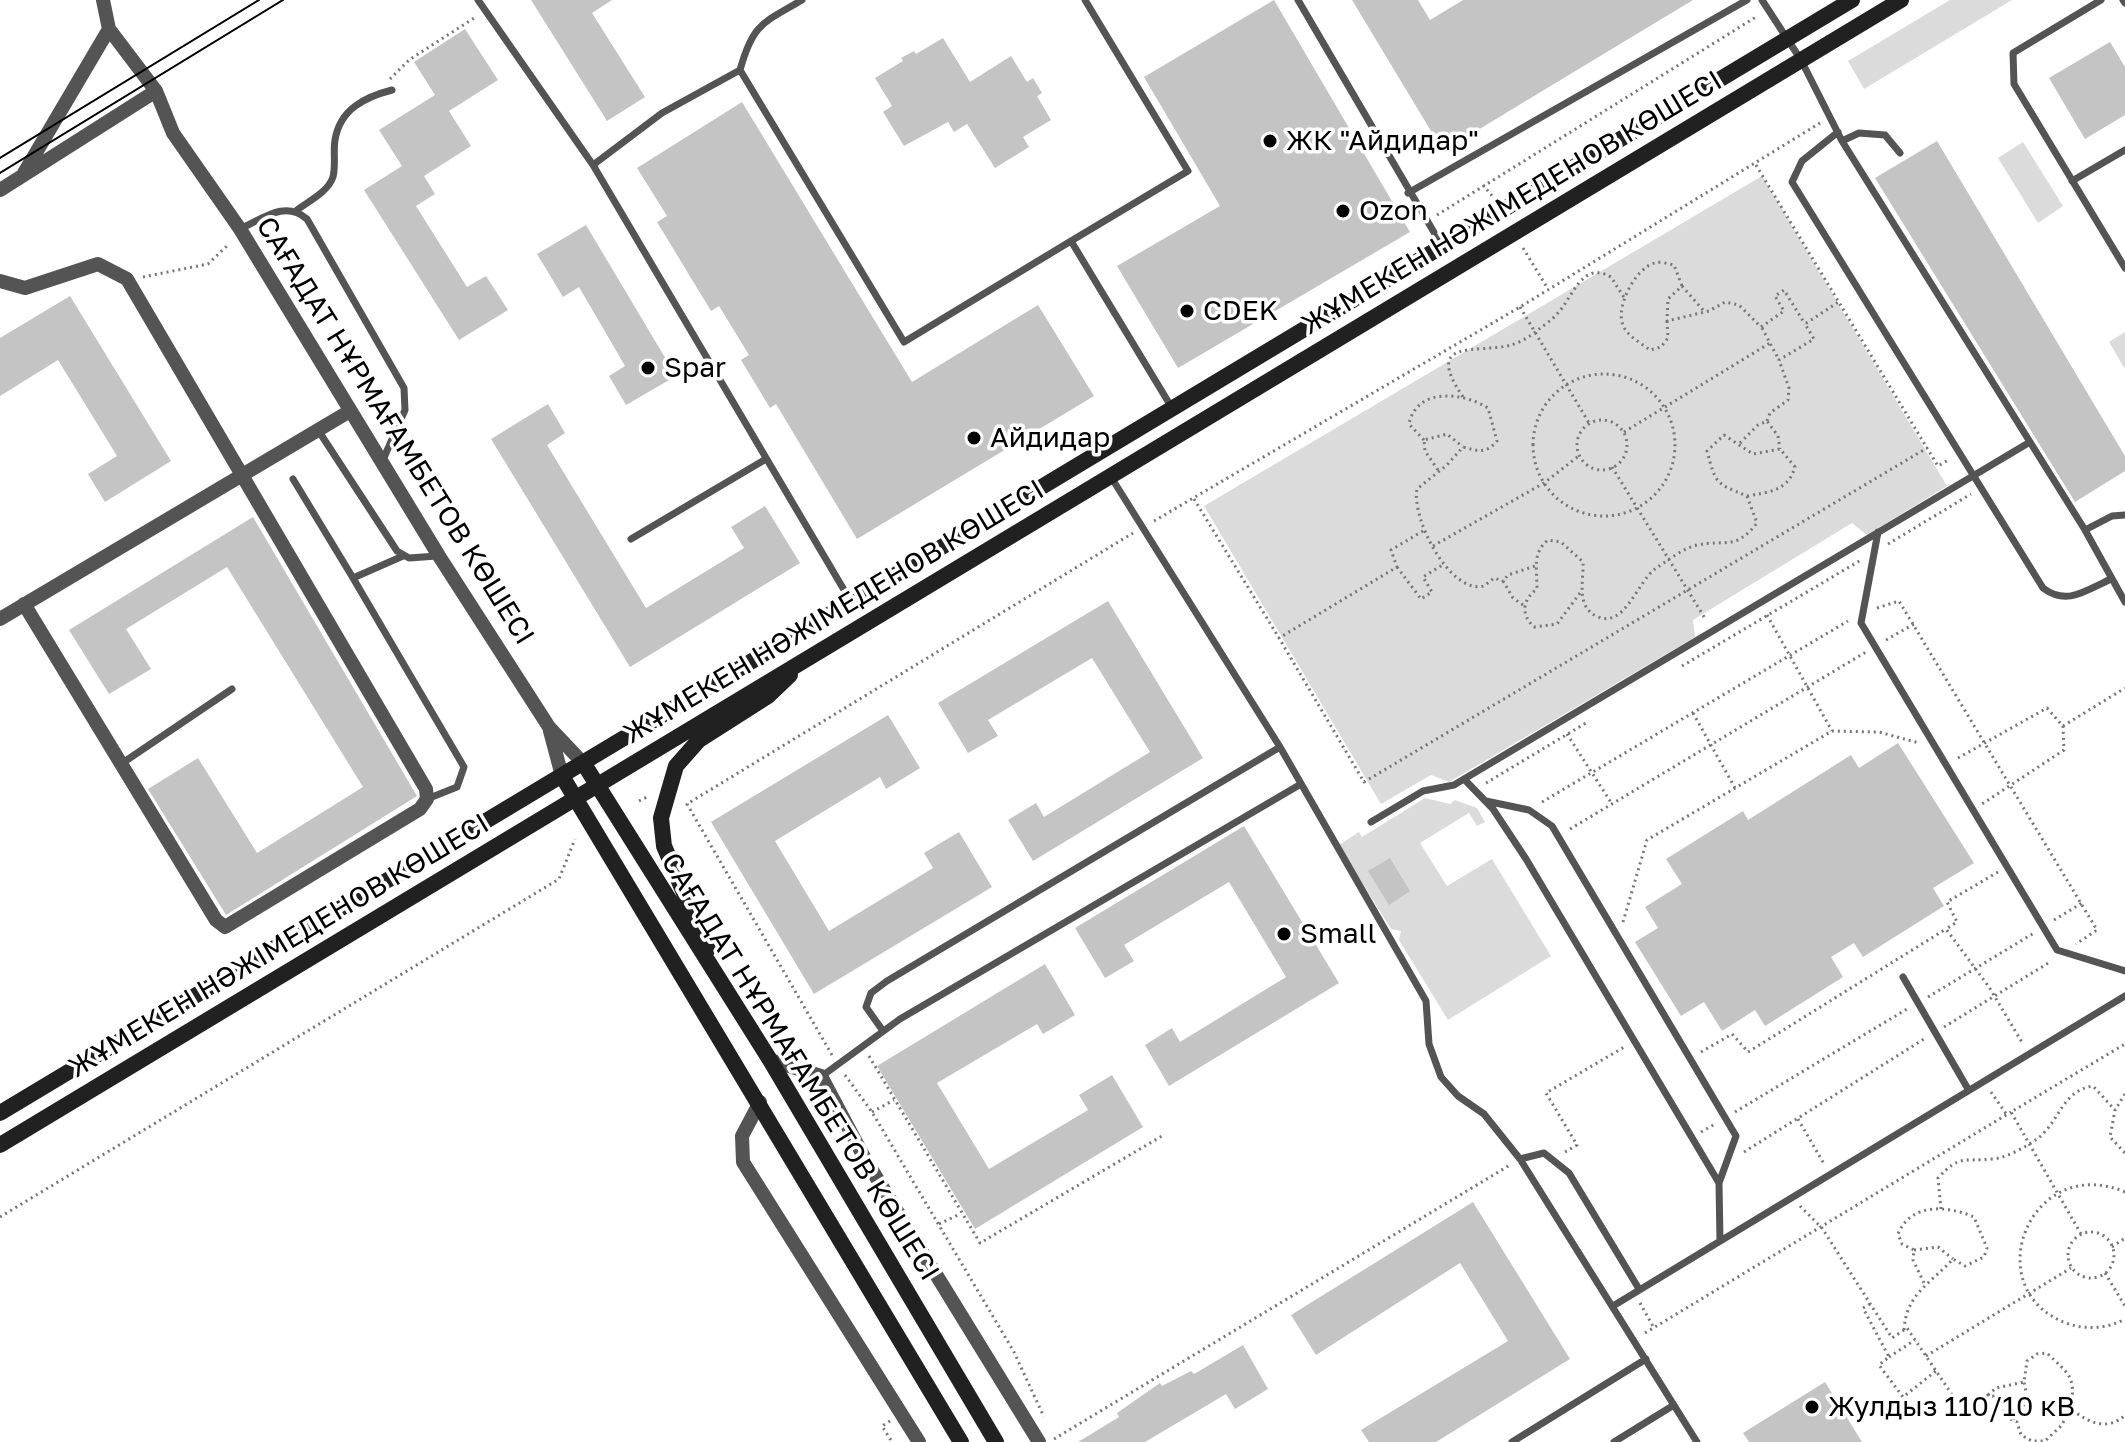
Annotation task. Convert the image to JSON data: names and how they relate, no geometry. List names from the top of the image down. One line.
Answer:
{"streets":{"main road":["ЖҰМЕКЕН НӘЖІМЕДЕНОВ КӨШЕСІ","САҒАДАТ НҰРМАҒАМБЕТОВ КӨШЕСІ"]},"crossings":[["ЖҰМЕКЕН НӘЖІМЕДЕНОВ КӨШЕСІ","САҒАДАТ НҰРМАҒАМБЕТОВ КӨШЕСІ"]],"places":["ЖК \"Айдидар\"","Ozon","CDEK","Spar","Айдидар","Small","Жулдыз 110/10 кВ"]}
